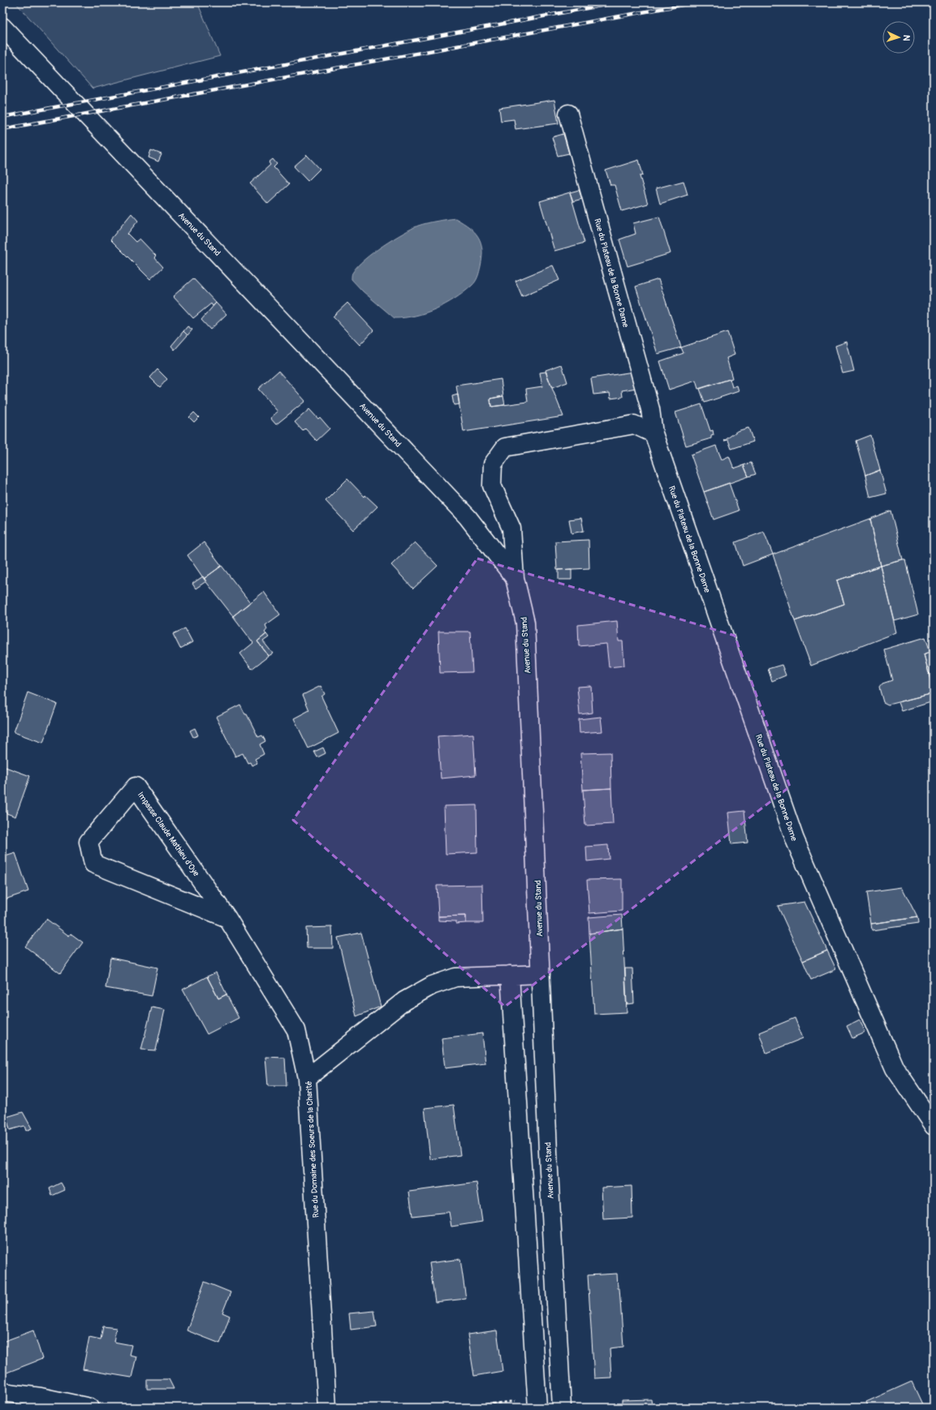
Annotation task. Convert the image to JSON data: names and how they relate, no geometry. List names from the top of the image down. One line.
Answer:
{"streets":{"street":["Avenue du Stand","Rue du Plateau de la Bonne Dame","Impasse Claude Mathieu d'Oye","Rue du Domaine des Soeurs de la Charité"]},"crossings":[["Avenue du Stand","Rue du Domaine des Soeurs de la Charité"],["Impasse Claude Mathieu d'Oye","Rue du Domaine des Soeurs de la Charité"]],"north":"right"}
